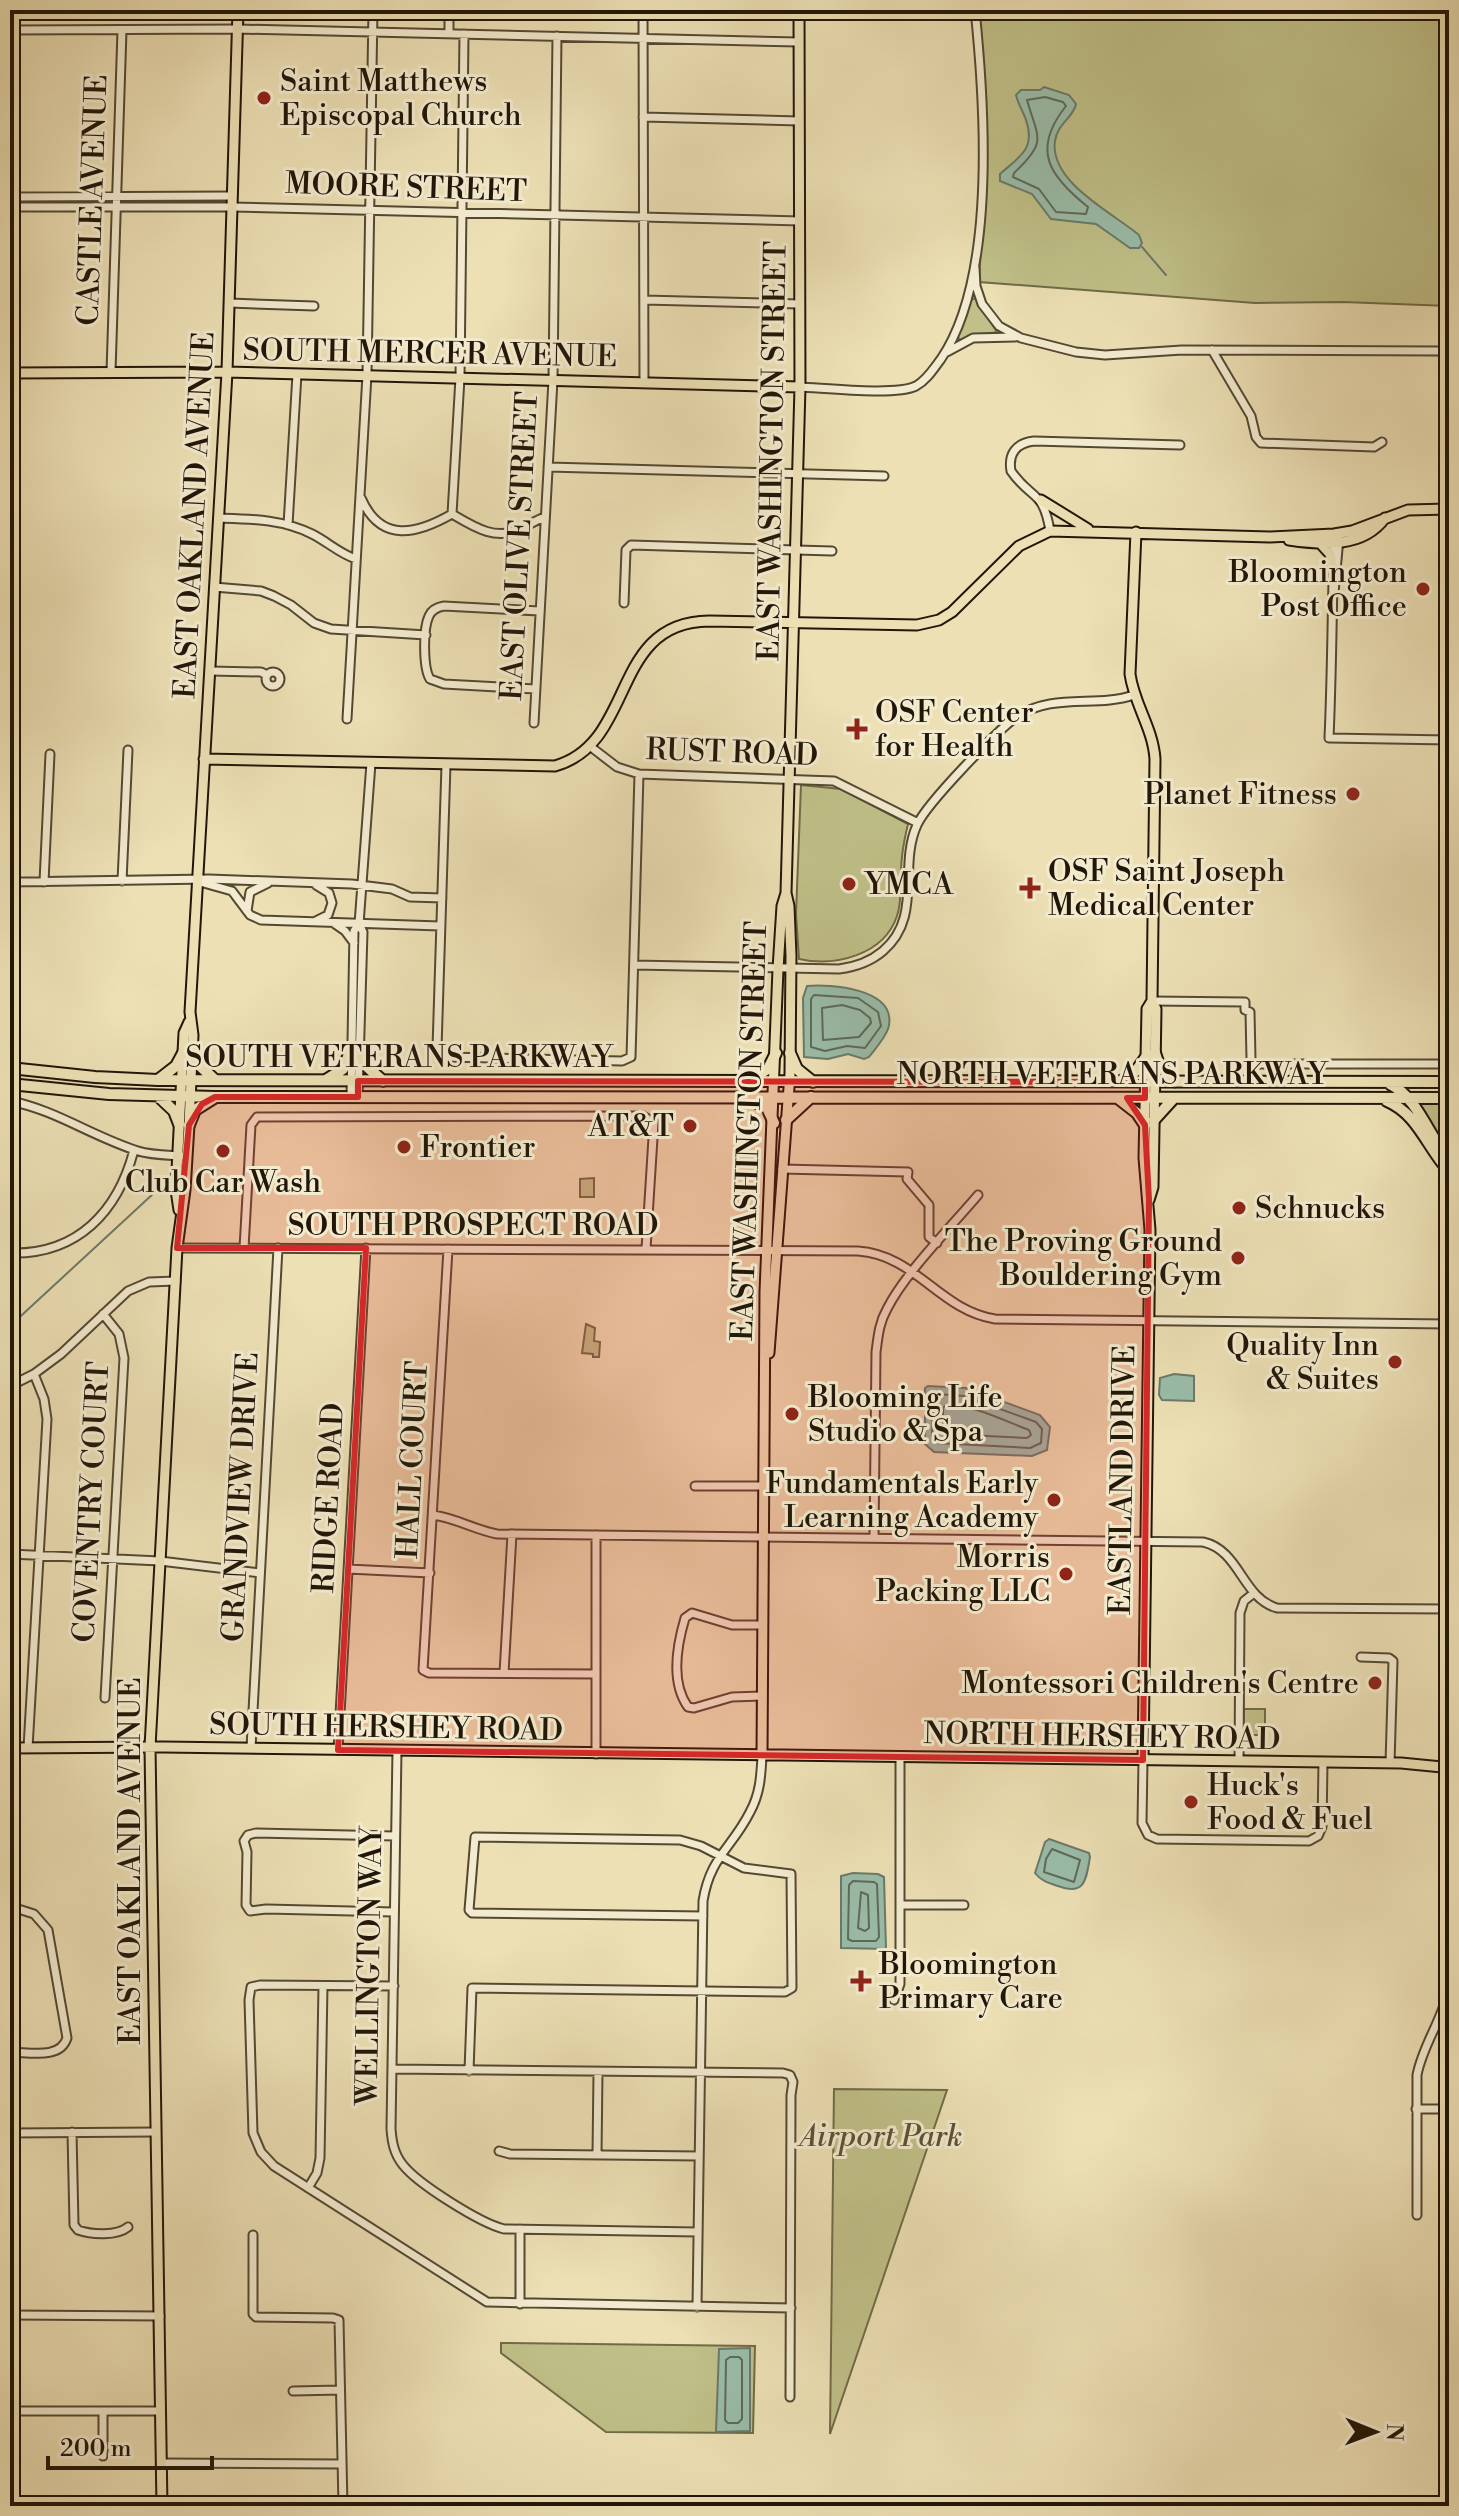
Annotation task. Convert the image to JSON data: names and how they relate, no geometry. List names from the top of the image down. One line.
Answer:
{"streets":{"highway":["SOUTH VETERANS PARKWAY","NORTH VETERANS PARKWAY"],"main road":["SOUTH MERCER AVENUE","EAST WASHINGTON STREET","EAST OAKLAND AVENUE","EASTLAND DRIVE","SOUTH HERSHEY ROAD","NORTH HERSHEY ROAD"],"street":["MOORE STREET","CASTLE AVENUE","EAST OLIVE STREET","RUST ROAD","SOUTH PROSPECT ROAD","HALL COURT","GRANDVIEW DRIVE","RIDGE ROAD","COVENTRY COURT","WELLINGTON WAY"]},"crossings":[["MOORE STREET","CASTLE AVENUE"],["MOORE STREET","EAST WASHINGTON STREET"],["MOORE STREET","EAST OAKLAND AVENUE"],["MOORE STREET","EAST OLIVE STREET"],["CASTLE AVENUE","SOUTH MERCER AVENUE"],["SOUTH MERCER AVENUE","EAST WASHINGTON STREET"],["SOUTH MERCER AVENUE","EAST OAKLAND AVENUE"],["SOUTH MERCER AVENUE","EAST OLIVE STREET"],["EAST WASHINGTON STREET","RUST ROAD"],["EAST WASHINGTON STREET","SOUTH VETERANS PARKWAY"],["EAST WASHINGTON STREET","NORTH VETERANS PARKWAY"],["EAST WASHINGTON STREET","SOUTH PROSPECT ROAD"],["EAST WASHINGTON STREET","SOUTH HERSHEY ROAD"],["EAST WASHINGTON STREET","NORTH HERSHEY ROAD"],["EAST OAKLAND AVENUE","SOUTH VETERANS PARKWAY"],["EAST OAKLAND AVENUE","SOUTH PROSPECT ROAD"],["EAST OAKLAND AVENUE","SOUTH HERSHEY ROAD"],["SOUTH VETERANS PARKWAY","NORTH VETERANS PARKWAY"],["NORTH VETERANS PARKWAY","EASTLAND DRIVE"],["SOUTH PROSPECT ROAD","HALL COURT"],["SOUTH PROSPECT ROAD","EASTLAND DRIVE"],["SOUTH PROSPECT ROAD","GRANDVIEW DRIVE"],["SOUTH PROSPECT ROAD","RIDGE ROAD"],["EASTLAND DRIVE","NORTH HERSHEY ROAD"],["GRANDVIEW DRIVE","SOUTH HERSHEY ROAD"],["RIDGE ROAD","SOUTH HERSHEY ROAD"],["SOUTH HERSHEY ROAD","NORTH HERSHEY ROAD"],["SOUTH HERSHEY ROAD","WELLINGTON WAY"]],"parks":["Airport Park"],"places":{"other":["Saint Matthews Episcopal Church","Bloomington Post Office","Planet Fitness","YMCA","AT&T","Frontier","Club Car Wash","Schnucks","The Proving Ground Bouldering Gym","Quality Inn & Suites","Blooming Life Studio & Spa","Fundamentals Early Learning Academy","Morris Packing LLC","Montessori Children's Centre","Huck's Food & Fuel"],"health":["OSF Center for Health","OSF Saint Joseph Medical Center","Bloomington Primary Care"]},"scale_bar":"200 m","north":"right"}
